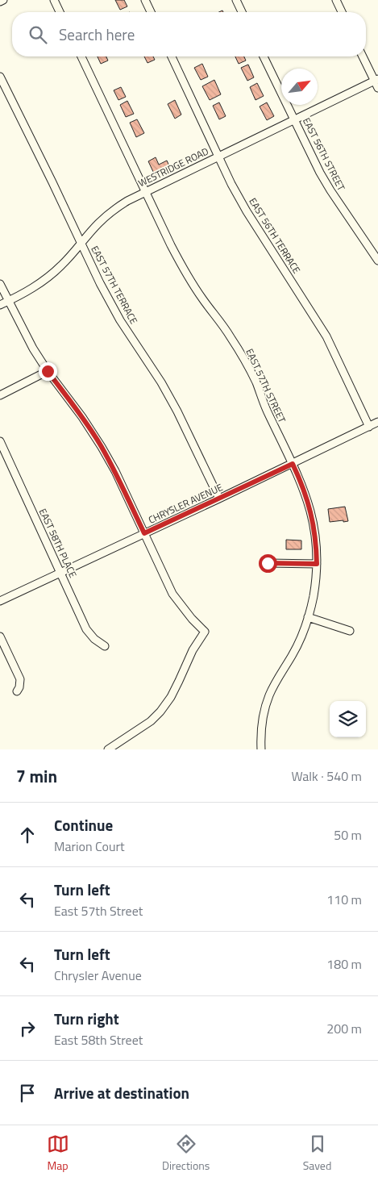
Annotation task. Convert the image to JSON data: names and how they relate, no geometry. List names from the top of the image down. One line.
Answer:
{"streets":{"street":["EAST 56TH STREET","WESTRIDGE ROAD","EAST 56TH TERRACE","EAST 57TH TERRACE","EAST 57TH STREET","CHRYSLER AVENUE","EAST 58TH PLACE"]},"crossings":[["EAST 56TH STREET","WESTRIDGE ROAD"],["WESTRIDGE ROAD","EAST 56TH TERRACE"],["WESTRIDGE ROAD","EAST 57TH TERRACE"],["WESTRIDGE ROAD","EAST 57TH STREET"],["EAST 56TH TERRACE","CHRYSLER AVENUE"],["EAST 57TH TERRACE","CHRYSLER AVENUE"],["EAST 57TH STREET","CHRYSLER AVENUE"],["CHRYSLER AVENUE","EAST 58TH PLACE"]],"north":"top right","page":{"search":"Search here","heading":["7 min","Walk · 540 m"],"list":[["Continue","Marion Court","50 m"],["Turn left","East 57th Street","110 m"],["Turn left","Chrysler Avenue","180 m"],["Turn right","East 58th Street","200 m"],"Arrive at destination"],"nav":["Map","Directions","Saved"]}}
